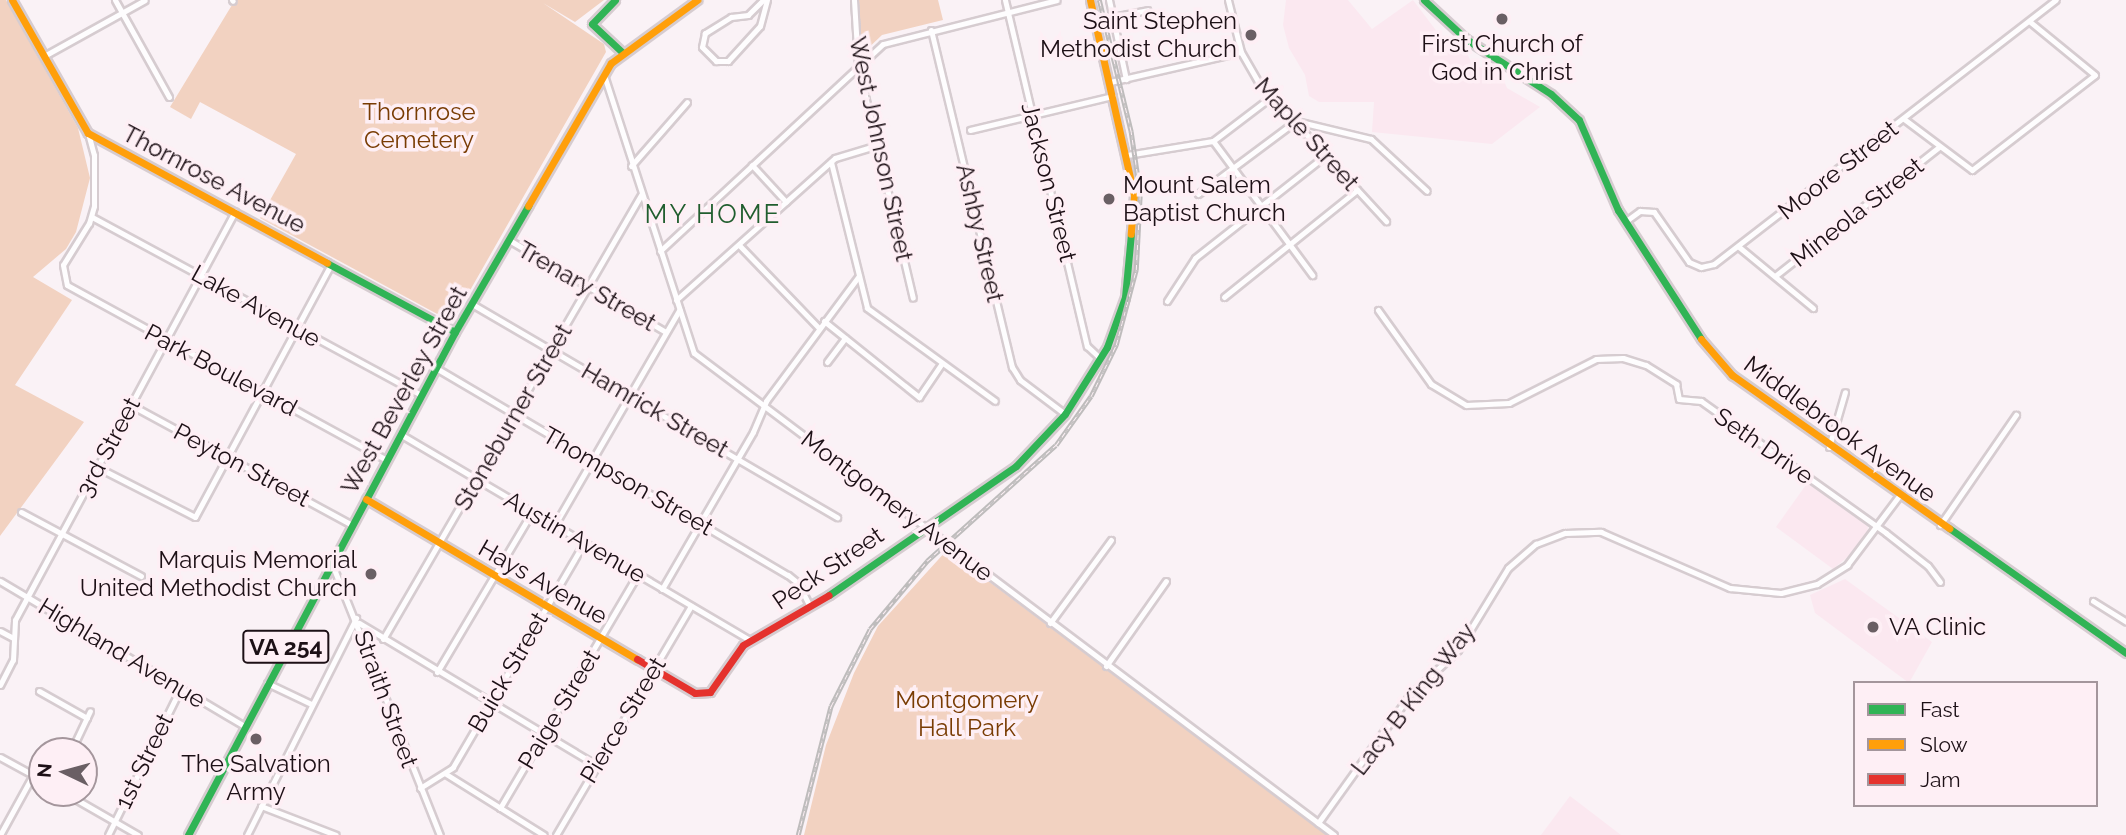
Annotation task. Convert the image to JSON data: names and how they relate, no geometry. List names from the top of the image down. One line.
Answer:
{"streets":{"main road":["Thornrose Avenue","West Beverley Street","Middlebrook Avenue","Peck Street","Hays Avenue","VA 254"],"street":["Maple Street","West Johnson Street","Moore Street","Jackson Street","Mineola Street","Ashby Street","Trenary Street","Lake Avenue","Park Boulevard","Hamrick Street","Stoneburner Street","Seth Drive","3rd Street","Peyton Street","Thompson Street","Montgomery Avenue","Austin Avenue","Highland Avenue","Buick Street","Straith Street","Lacy B King Way","Paige Street","Pierce Street","1st Street"]},"crossings":[["Moore Street","Middlebrook Avenue"],["Thornrose Avenue","West Beverley Street"],["Thornrose Avenue","3rd Street"],["Jackson Street","Peck Street"],["Ashby Street","Peck Street"],["Trenary Street","West Beverley Street"],["Trenary Street","Stoneburner Street"],["Lake Avenue","Park Boulevard"],["Lake Avenue","West Beverley Street"],["Lake Avenue","3rd Street"],["Park Boulevard","West Beverley Street"],["Park Boulevard","3rd Street"],["West Beverley Street","Hamrick Street"],["West Beverley Street","Peyton Street"],["West Beverley Street","Thompson Street"],["West Beverley Street","Montgomery Avenue"],["West Beverley Street","Austin Avenue"],["West Beverley Street","Hays Avenue"],["West Beverley Street","Highland Avenue"],["West Beverley Street","Straith Street"],["Hamrick Street","Stoneburner Street"],["Stoneburner Street","Thompson Street"],["Stoneburner Street","Montgomery Avenue"],["Stoneburner Street","Austin Avenue"],["Stoneburner Street","Hays Avenue"],["Middlebrook Avenue","Lacy B King Way"],["Seth Drive","Lacy B King Way"],["3rd Street","Peyton Street"],["3rd Street","Highland Avenue"],["Thompson Street","Peck Street"],["Montgomery Avenue","Peck Street"],["Montgomery Avenue","Lacy B King Way"],["Austin Avenue","Peck Street"],["Austin Avenue","Buick Street"],["Austin Avenue","Paige Street"],["Austin Avenue","Pierce Street"],["Peck Street","Hays Avenue"],["Hays Avenue","Buick Street"],["Hays Avenue","Paige Street"],["Hays Avenue","Pierce Street"],["Highland Avenue","1st Street"],["Buick Street","Straith Street"]],"districts":["MY HOME"],"parks":["Thornrose Cemetery","Montgomery Hall Park"],"places":["First Church of God in Christ","Saint Stephen Methodist Church","Mount Salem Baptist Church","Marquis Memorial United Methodist Church","VA Clinic","The Salvation Army"],"legend":["Fast","Slow","Jam"],"north":"left"}
